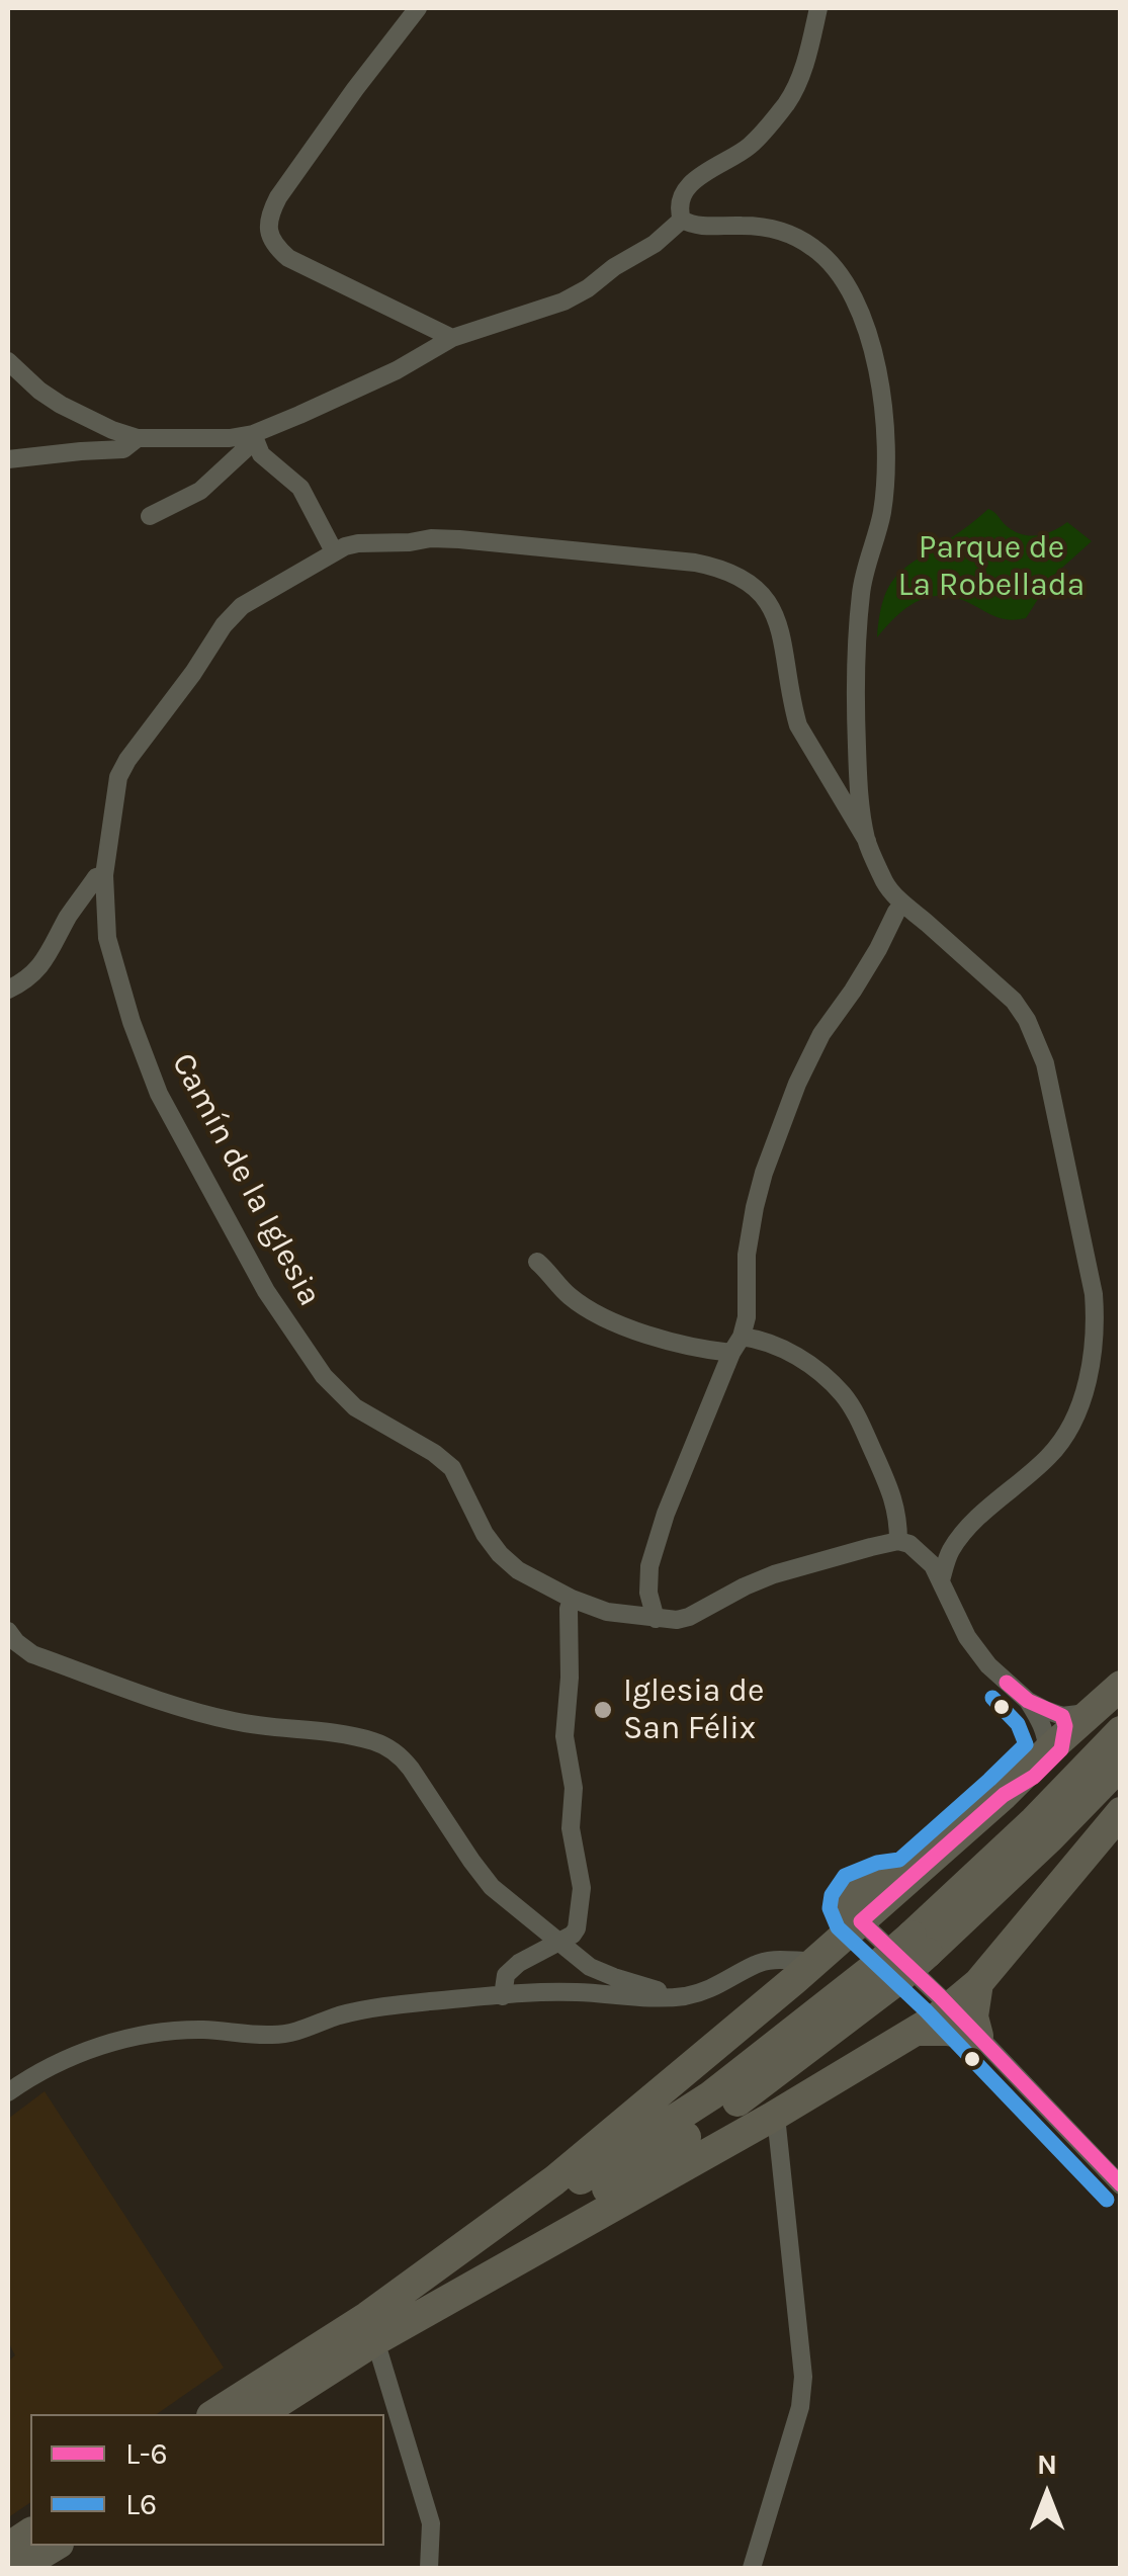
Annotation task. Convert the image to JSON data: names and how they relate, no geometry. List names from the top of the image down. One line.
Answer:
{"streets":{"street":["Camín de la Iglesia"]},"parks":["Parque de La Robellada"],"places":["Iglesia de San Félix"],"lines":["transit line L-6","transit line L6"],"legend":["L-6","L6"],"north":"top"}
